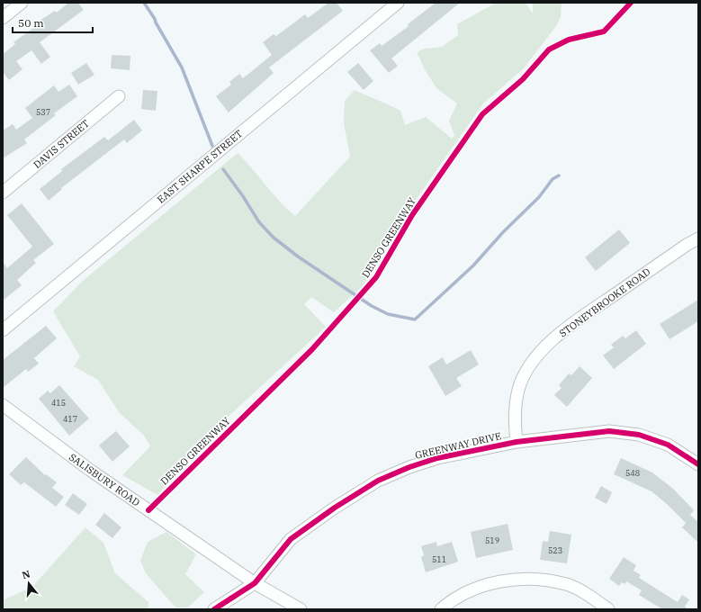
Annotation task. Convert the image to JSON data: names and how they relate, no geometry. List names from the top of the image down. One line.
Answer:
{"streets":{"street":["DAVIS STREET","EAST SHARPE STREET","STONEYBROOKE ROAD","GREENWAY DRIVE","SALISBURY ROAD"],"cycle path":["DENSO GREENWAY"]},"crossings":[["STONEYBROOKE ROAD","GREENWAY DRIVE"],["GREENWAY DRIVE","SALISBURY ROAD"]],"house_numbers":["537","415","417","548","519","523","511"],"scale_bar":"50 m","north":"top"}
